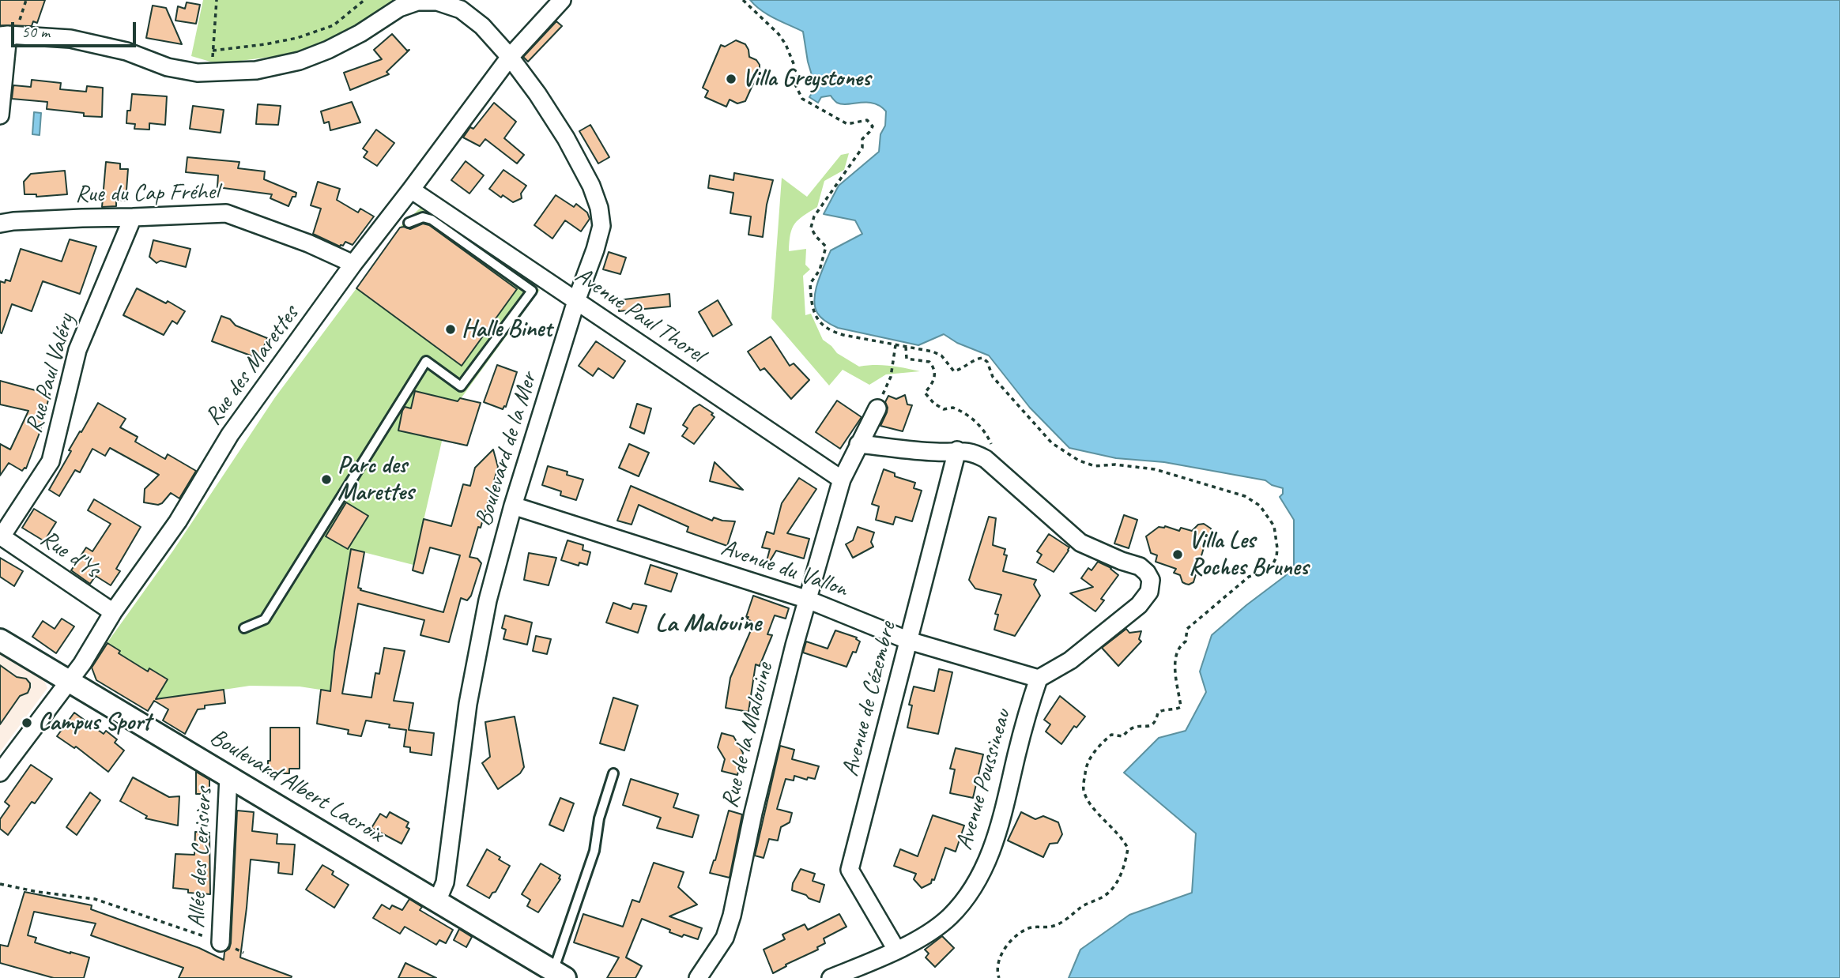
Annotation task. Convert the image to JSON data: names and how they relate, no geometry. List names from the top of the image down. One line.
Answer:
{"streets":{"street":["Rue du Cap Fréhel","Avenue Paul Thorel","Rue des Marettes","Rue Paul Valéry","Boulevard de la Mer","Rue d'Ys","Avenue du Vallon","Avenue de Cézembre","Rue de la Malouine","Avenue Poussineau","Boulevard Albert Lacroix","Allée des Cerisiers"]},"crossings":[["Rue du Cap Fréhel","Rue des Marettes"],["Rue du Cap Fréhel","Rue Paul Valéry"],["Avenue Paul Thorel","Rue des Marettes"],["Avenue Paul Thorel","Boulevard de la Mer"],["Avenue Paul Thorel","Rue de la Malouine"],["Rue des Marettes","Boulevard de la Mer"],["Rue des Marettes","Rue d'Ys"],["Rue des Marettes","Boulevard Albert Lacroix"],["Rue Paul Valéry","Rue d'Ys"],["Boulevard de la Mer","Avenue du Vallon"],["Boulevard de la Mer","Boulevard Albert Lacroix"],["Avenue du Vallon","Avenue de Cézembre"],["Avenue du Vallon","Rue de la Malouine"],["Avenue du Vallon","Avenue Poussineau"],["Avenue de Cézembre","Avenue Poussineau"],["Boulevard Albert Lacroix","Allée des Cerisiers"]],"districts":["La Malouine"],"places":["Villa Greystones","Halle Binet","Parc des Marettes","Villa Les Roches Brunes","Campus Sport"],"scale_bar":"50 m"}
